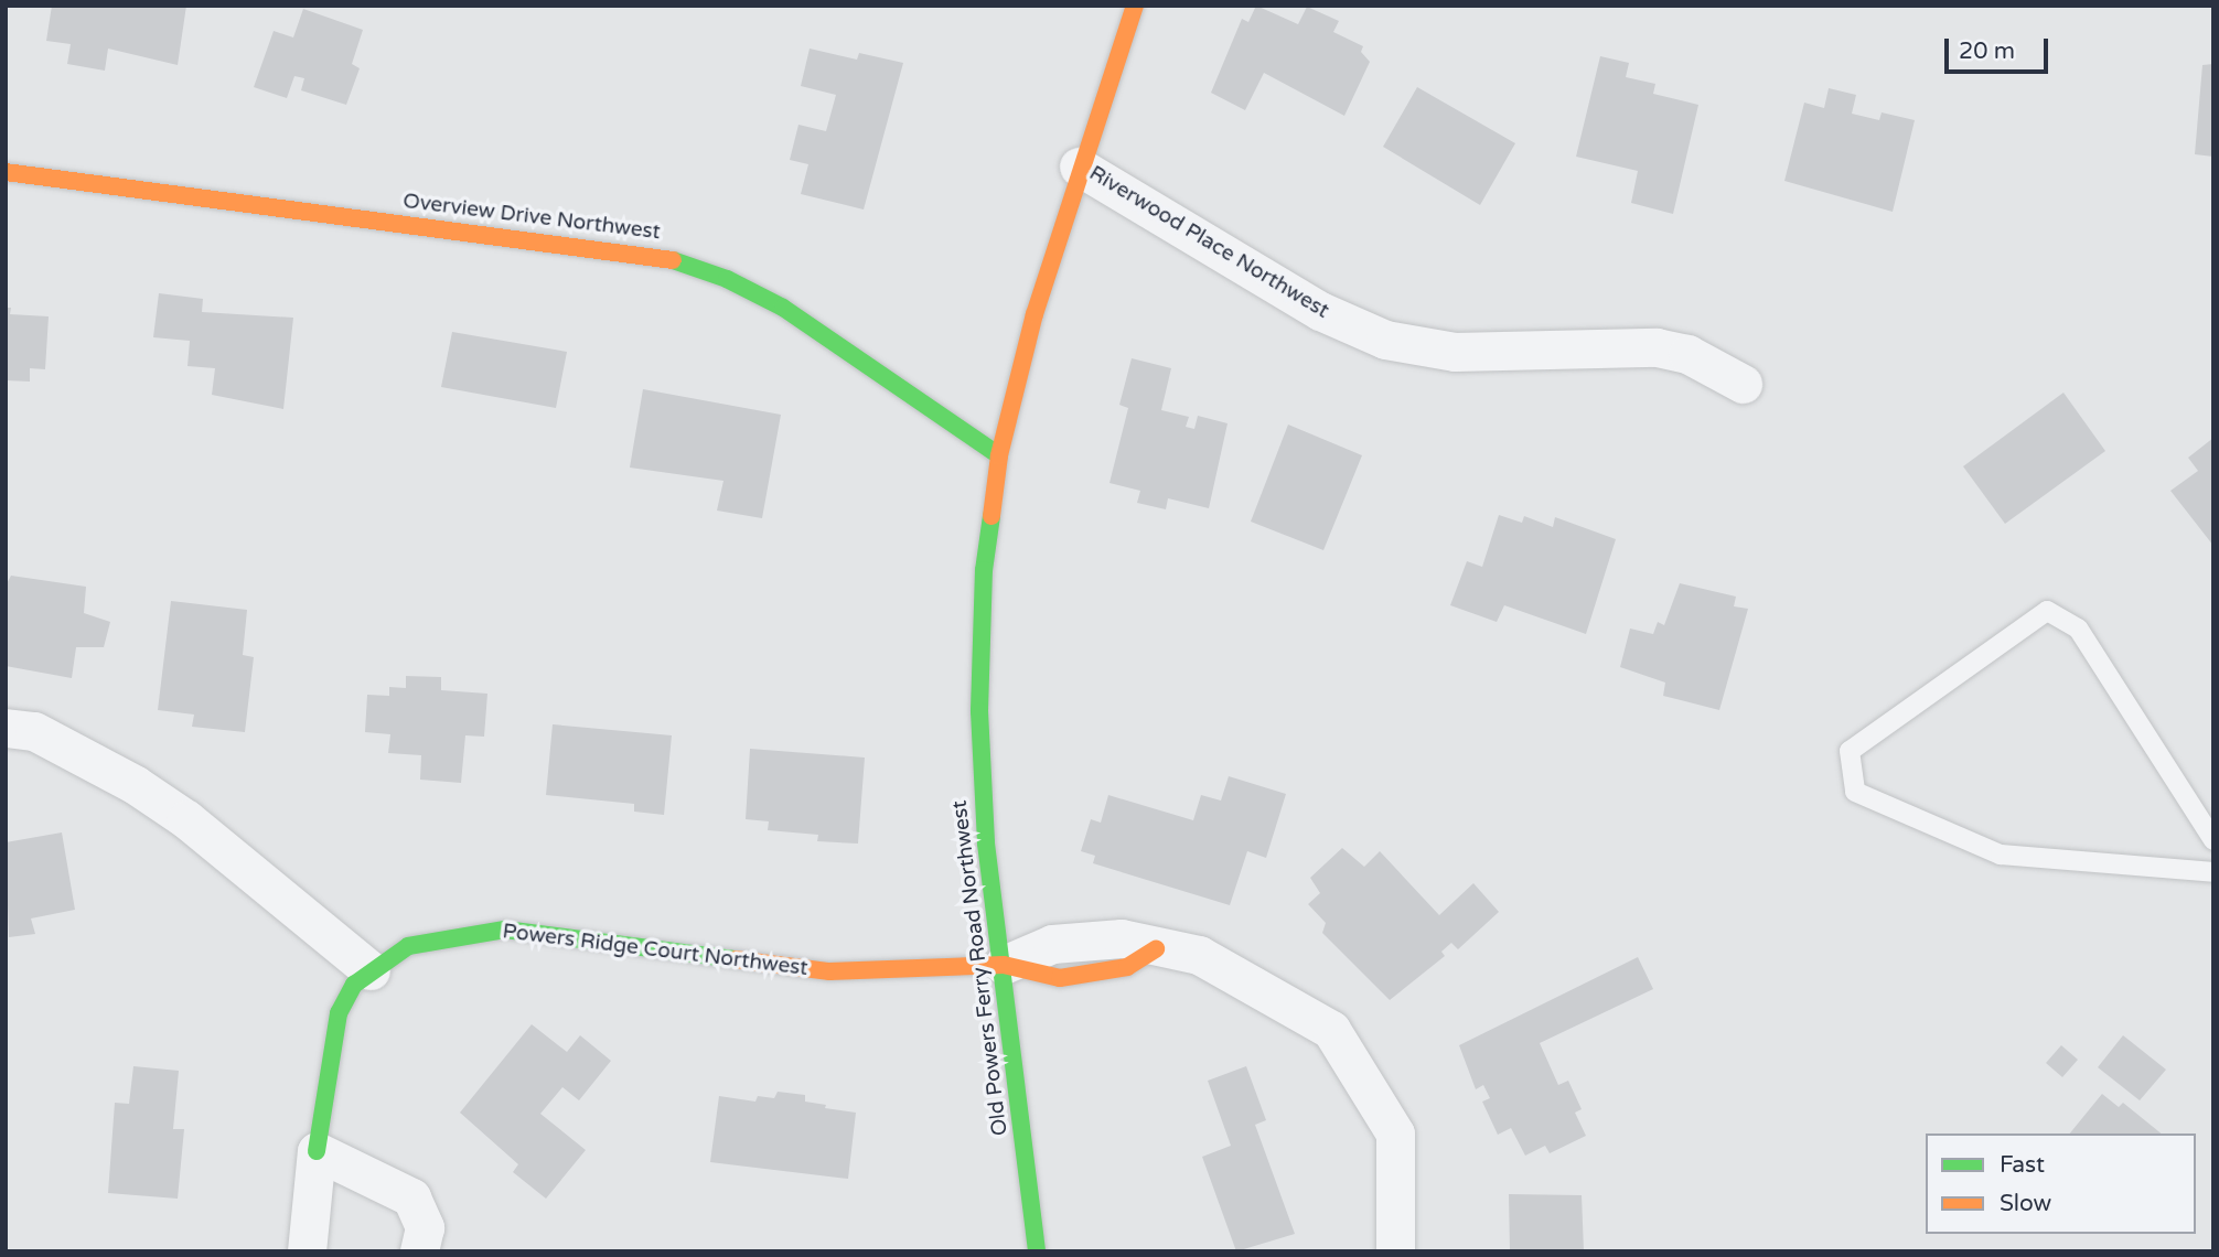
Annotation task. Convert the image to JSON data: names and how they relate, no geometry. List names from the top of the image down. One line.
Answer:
{"streets":{"street":["Overview Drive Northwest","Riverwood Place Northwest","Powers Ridge Court Northwest","Old Powers Ferry Road Northwest"]},"crossings":[["Overview Drive Northwest","Old Powers Ferry Road Northwest"],["Riverwood Place Northwest","Old Powers Ferry Road Northwest"],["Powers Ridge Court Northwest","Old Powers Ferry Road Northwest"]],"legend":["Fast","Slow"],"scale_bar":"20 m"}
